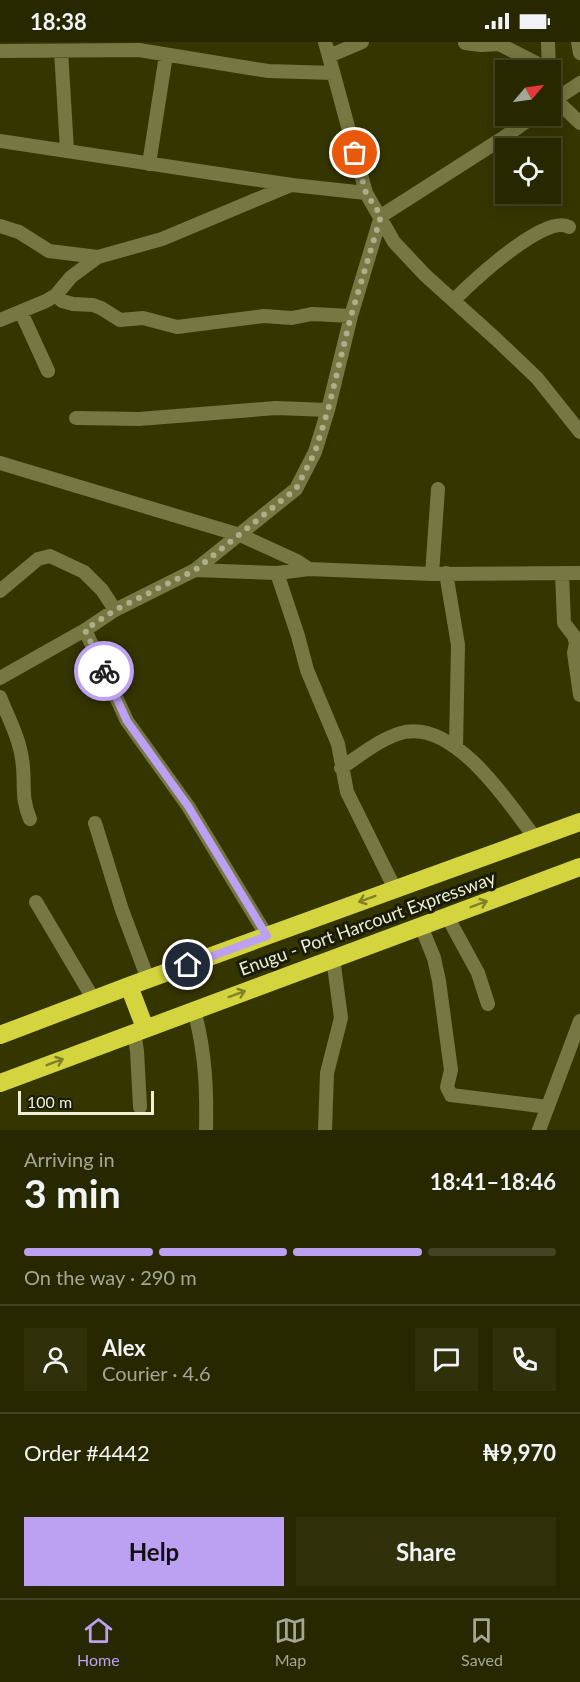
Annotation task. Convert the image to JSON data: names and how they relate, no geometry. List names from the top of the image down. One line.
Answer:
{"streets":{"highway":["Enugu - Port Harcourt Expressway"]},"scale_bar":"100 m","north":"top right","page":{"status":"18:38","scale":"100 m","heading":["3 min","Arriving in","18:41–18:46"],"panel":["Alex","Courier · 4.6","Order #4442","₦9,970"],"bar":"On the way · 290 m","buttons":["Help","Share"],"tabs":["Home","Map","Saved"]}}
